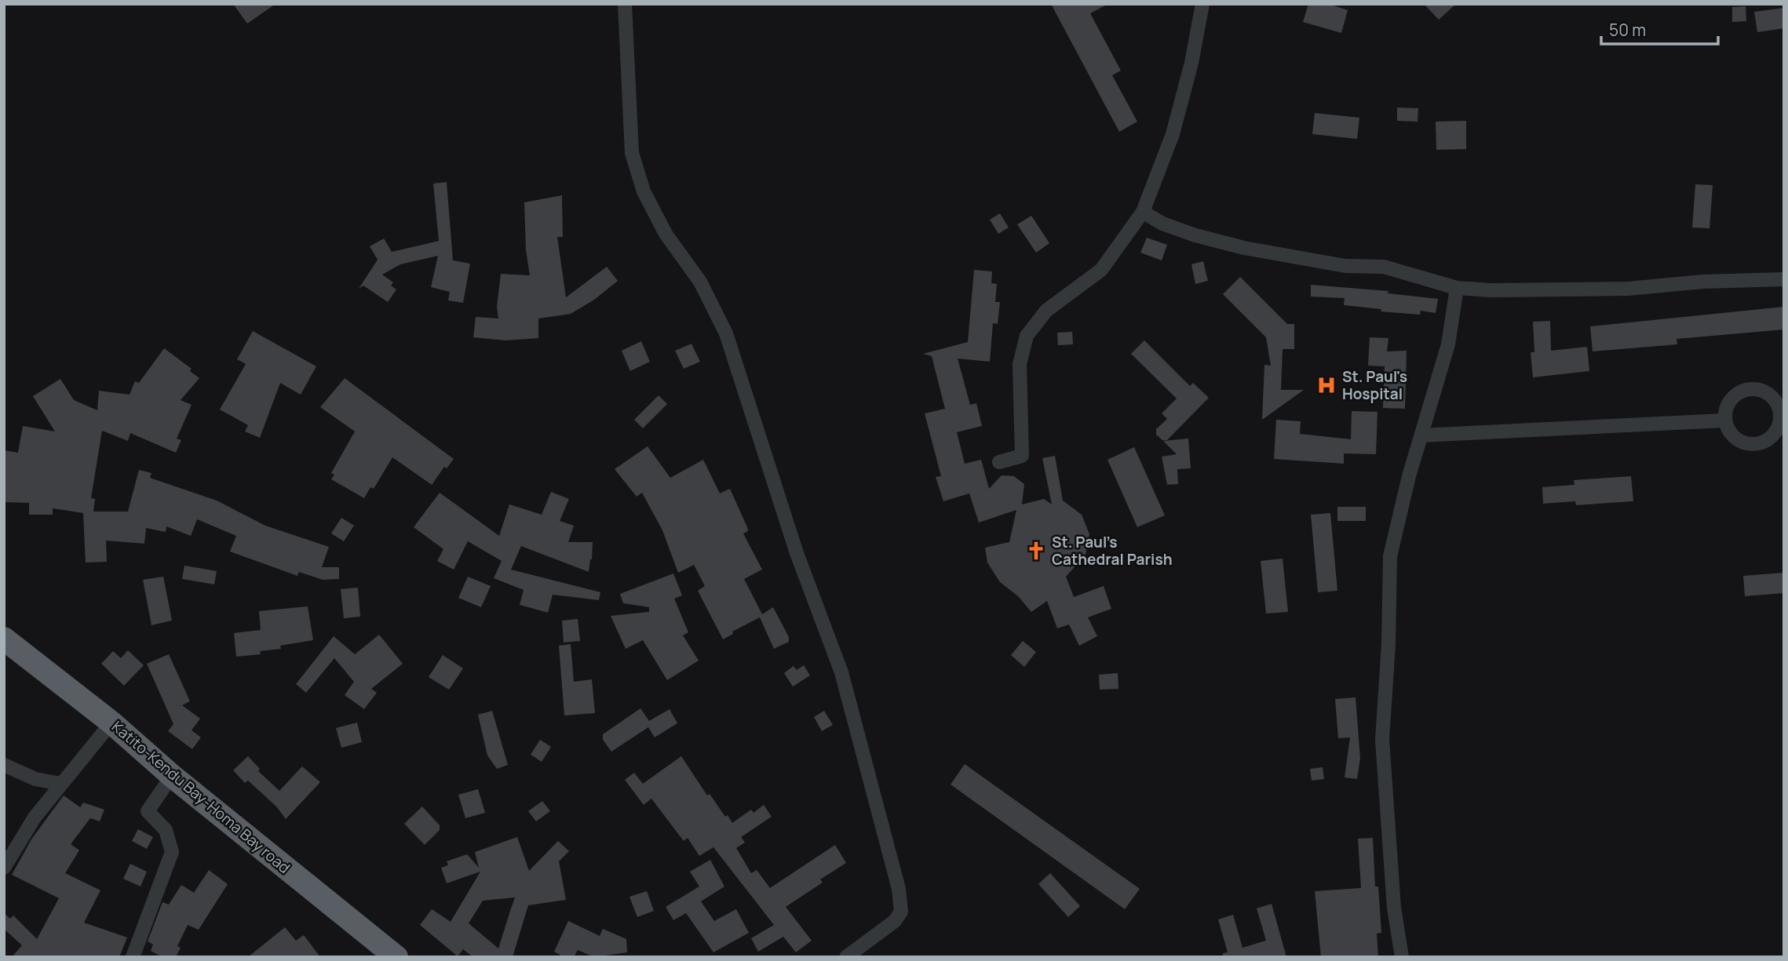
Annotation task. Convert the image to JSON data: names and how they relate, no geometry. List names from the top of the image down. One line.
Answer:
{"streets":{"highway":["Katito-Kendu Bay-Homa Bay road"]},"places":{"hospital":["St. Paul's Hospital"],"church":["St. Paul’s Cathedral Parish"]},"scale_bar":"50 m"}
